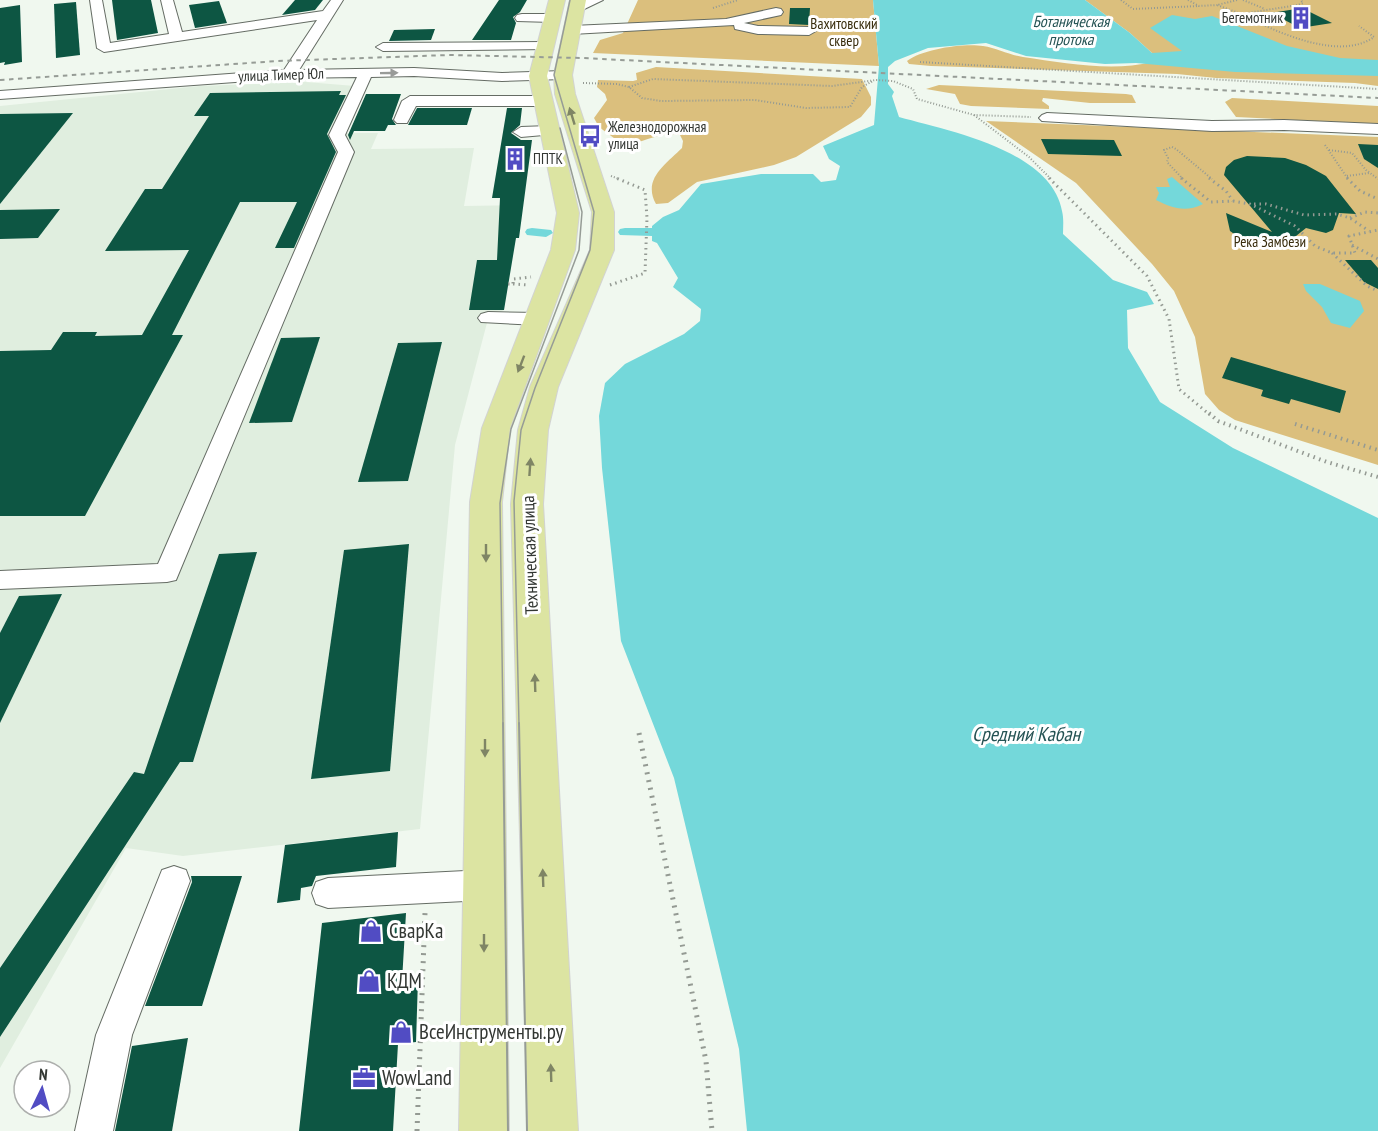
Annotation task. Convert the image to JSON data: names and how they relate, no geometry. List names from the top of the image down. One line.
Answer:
{"streets":{"main road":["Техническая улица"],"street":["улица Тимер Юл"]},"crossings":[["улица Тимер Юл","Техническая улица"]],"water":["Ботаническая протока","Средний Кабан"],"parks":["Вахитовский сквер","Река Замбези"],"places":{"building":["Бегемотник","ППТК"],"bus stop":["Железнодорожная улица"],"shop":["СварКа","КДМ","ВсеИнструменты.ру"],"office":["WowLand"]},"north":"top"}
